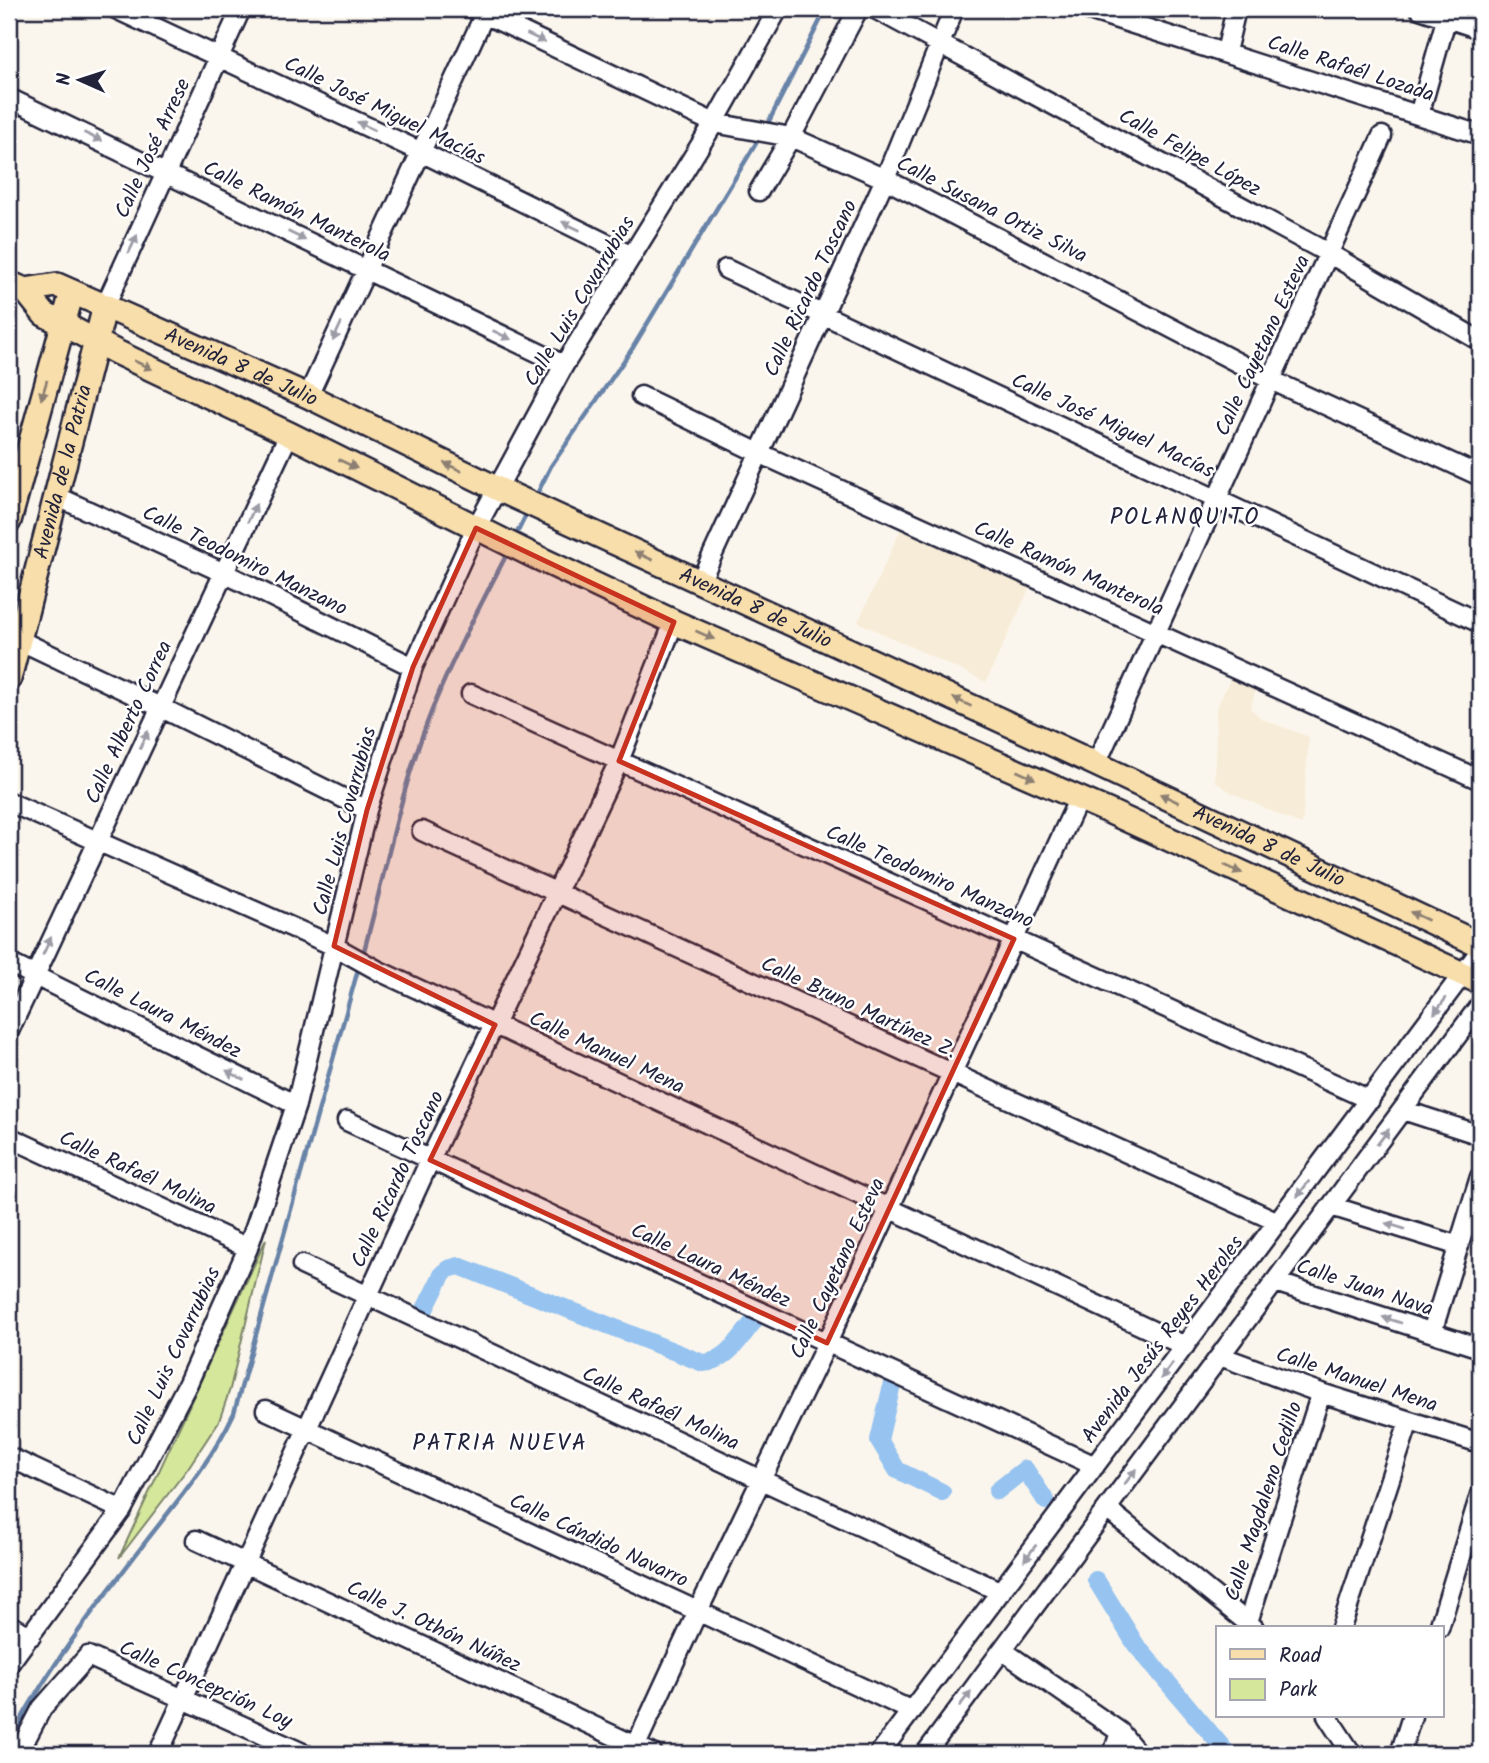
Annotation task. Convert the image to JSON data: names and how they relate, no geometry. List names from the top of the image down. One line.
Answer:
{"streets":{"main road":["Avenida 8 de Julio","Avenida de la Patria"],"street":["Calle Rafaél Lozada","Calle José Miguel Macías","Calle José Arrese","Calle Felipe López","Calle Susana Ortiz Silva","Calle Ramón Manterola","Calle Ricardo Toscano","Calle Luis Covarrubias","Calle Cayetano Esteva","Calle Teodomiro Manzano","Calle Alberto Correa","Calle Bruno Martínez Z.","Calle Laura Méndez","Calle Manuel Mena","Calle Rafaél Molina","Calle Juan Nava","Avenida Jesús Reyes Heroles","Calle Magdaleno Cedillo","Calle Cándido Navarro","Calle J. Othón Núñez","Calle Concepción Loy"]},"crossings":[["Calle José Miguel Macías","Calle José Arrese"],["Calle José Miguel Macías","Calle Ricardo Toscano"],["Calle José Miguel Macías","Calle Luis Covarrubias"],["Calle José Miguel Macías","Calle Cayetano Esteva"],["Calle José Arrese","Calle Ramón Manterola"],["Calle José Arrese","Avenida 8 de Julio"],["Calle José Arrese","Avenida de la Patria"],["Calle Felipe López","Calle Ricardo Toscano"],["Calle Felipe López","Calle Cayetano Esteva"],["Calle Susana Ortiz Silva","Calle Ricardo Toscano"],["Calle Susana Ortiz Silva","Calle Luis Covarrubias"],["Calle Susana Ortiz Silva","Calle Cayetano Esteva"],["Calle Ramón Manterola","Calle Ricardo Toscano"],["Calle Ramón Manterola","Calle Luis Covarrubias"],["Calle Ramón Manterola","Calle Cayetano Esteva"],["Calle Ricardo Toscano","Avenida 8 de Julio"],["Calle Ricardo Toscano","Calle Teodomiro Manzano"],["Calle Ricardo Toscano","Calle Bruno Martínez Z."],["Calle Ricardo Toscano","Calle Laura Méndez"],["Calle Ricardo Toscano","Calle Manuel Mena"],["Calle Ricardo Toscano","Calle Rafaél Molina"],["Calle Ricardo Toscano","Calle Cándido Navarro"],["Calle Ricardo Toscano","Calle J. Othón Núñez"],["Calle Ricardo Toscano","Calle Concepción Loy"],["Calle Luis Covarrubias","Avenida 8 de Julio"],["Calle Luis Covarrubias","Calle Teodomiro Manzano"],["Calle Luis Covarrubias","Calle Laura Méndez"],["Calle Luis Covarrubias","Calle Manuel Mena"],["Calle Luis Covarrubias","Calle Rafaél Molina"],["Calle Cayetano Esteva","Avenida 8 de Julio"],["Calle Cayetano Esteva","Calle Teodomiro Manzano"],["Calle Cayetano Esteva","Calle Bruno Martínez Z."],["Calle Cayetano Esteva","Calle Laura Méndez"],["Calle Cayetano Esteva","Calle Manuel Mena"],["Calle Cayetano Esteva","Calle Rafaél Molina"],["Calle Cayetano Esteva","Calle Cándido Navarro"],["Calle Cayetano Esteva","Calle J. Othón Núñez"],["Avenida 8 de Julio","Avenida de la Patria"],["Avenida 8 de Julio","Calle Alberto Correa"],["Avenida 8 de Julio","Avenida Jesús Reyes Heroles"],["Avenida de la Patria","Calle Teodomiro Manzano"],["Calle Teodomiro Manzano","Calle Alberto Correa"],["Calle Teodomiro Manzano","Avenida Jesús Reyes Heroles"],["Calle Alberto Correa","Calle Laura Méndez"],["Calle Alberto Correa","Calle Manuel Mena"],["Calle Bruno Martínez Z.","Avenida Jesús Reyes Heroles"],["Calle Laura Méndez","Avenida Jesús Reyes Heroles"],["Calle Manuel Mena","Avenida Jesús Reyes Heroles"],["Calle Manuel Mena","Calle Magdaleno Cedillo"],["Calle Rafaél Molina","Avenida Jesús Reyes Heroles"],["Avenida Jesús Reyes Heroles","Calle Cándido Navarro"]],"one_way":["Calle José Arrese","Calle Ramón Manterola","Calle Alberto Correa"],"districts":["POLANQUITO","PATRIA NUEVA"],"legend":["Road","Park"],"north":"left"}
